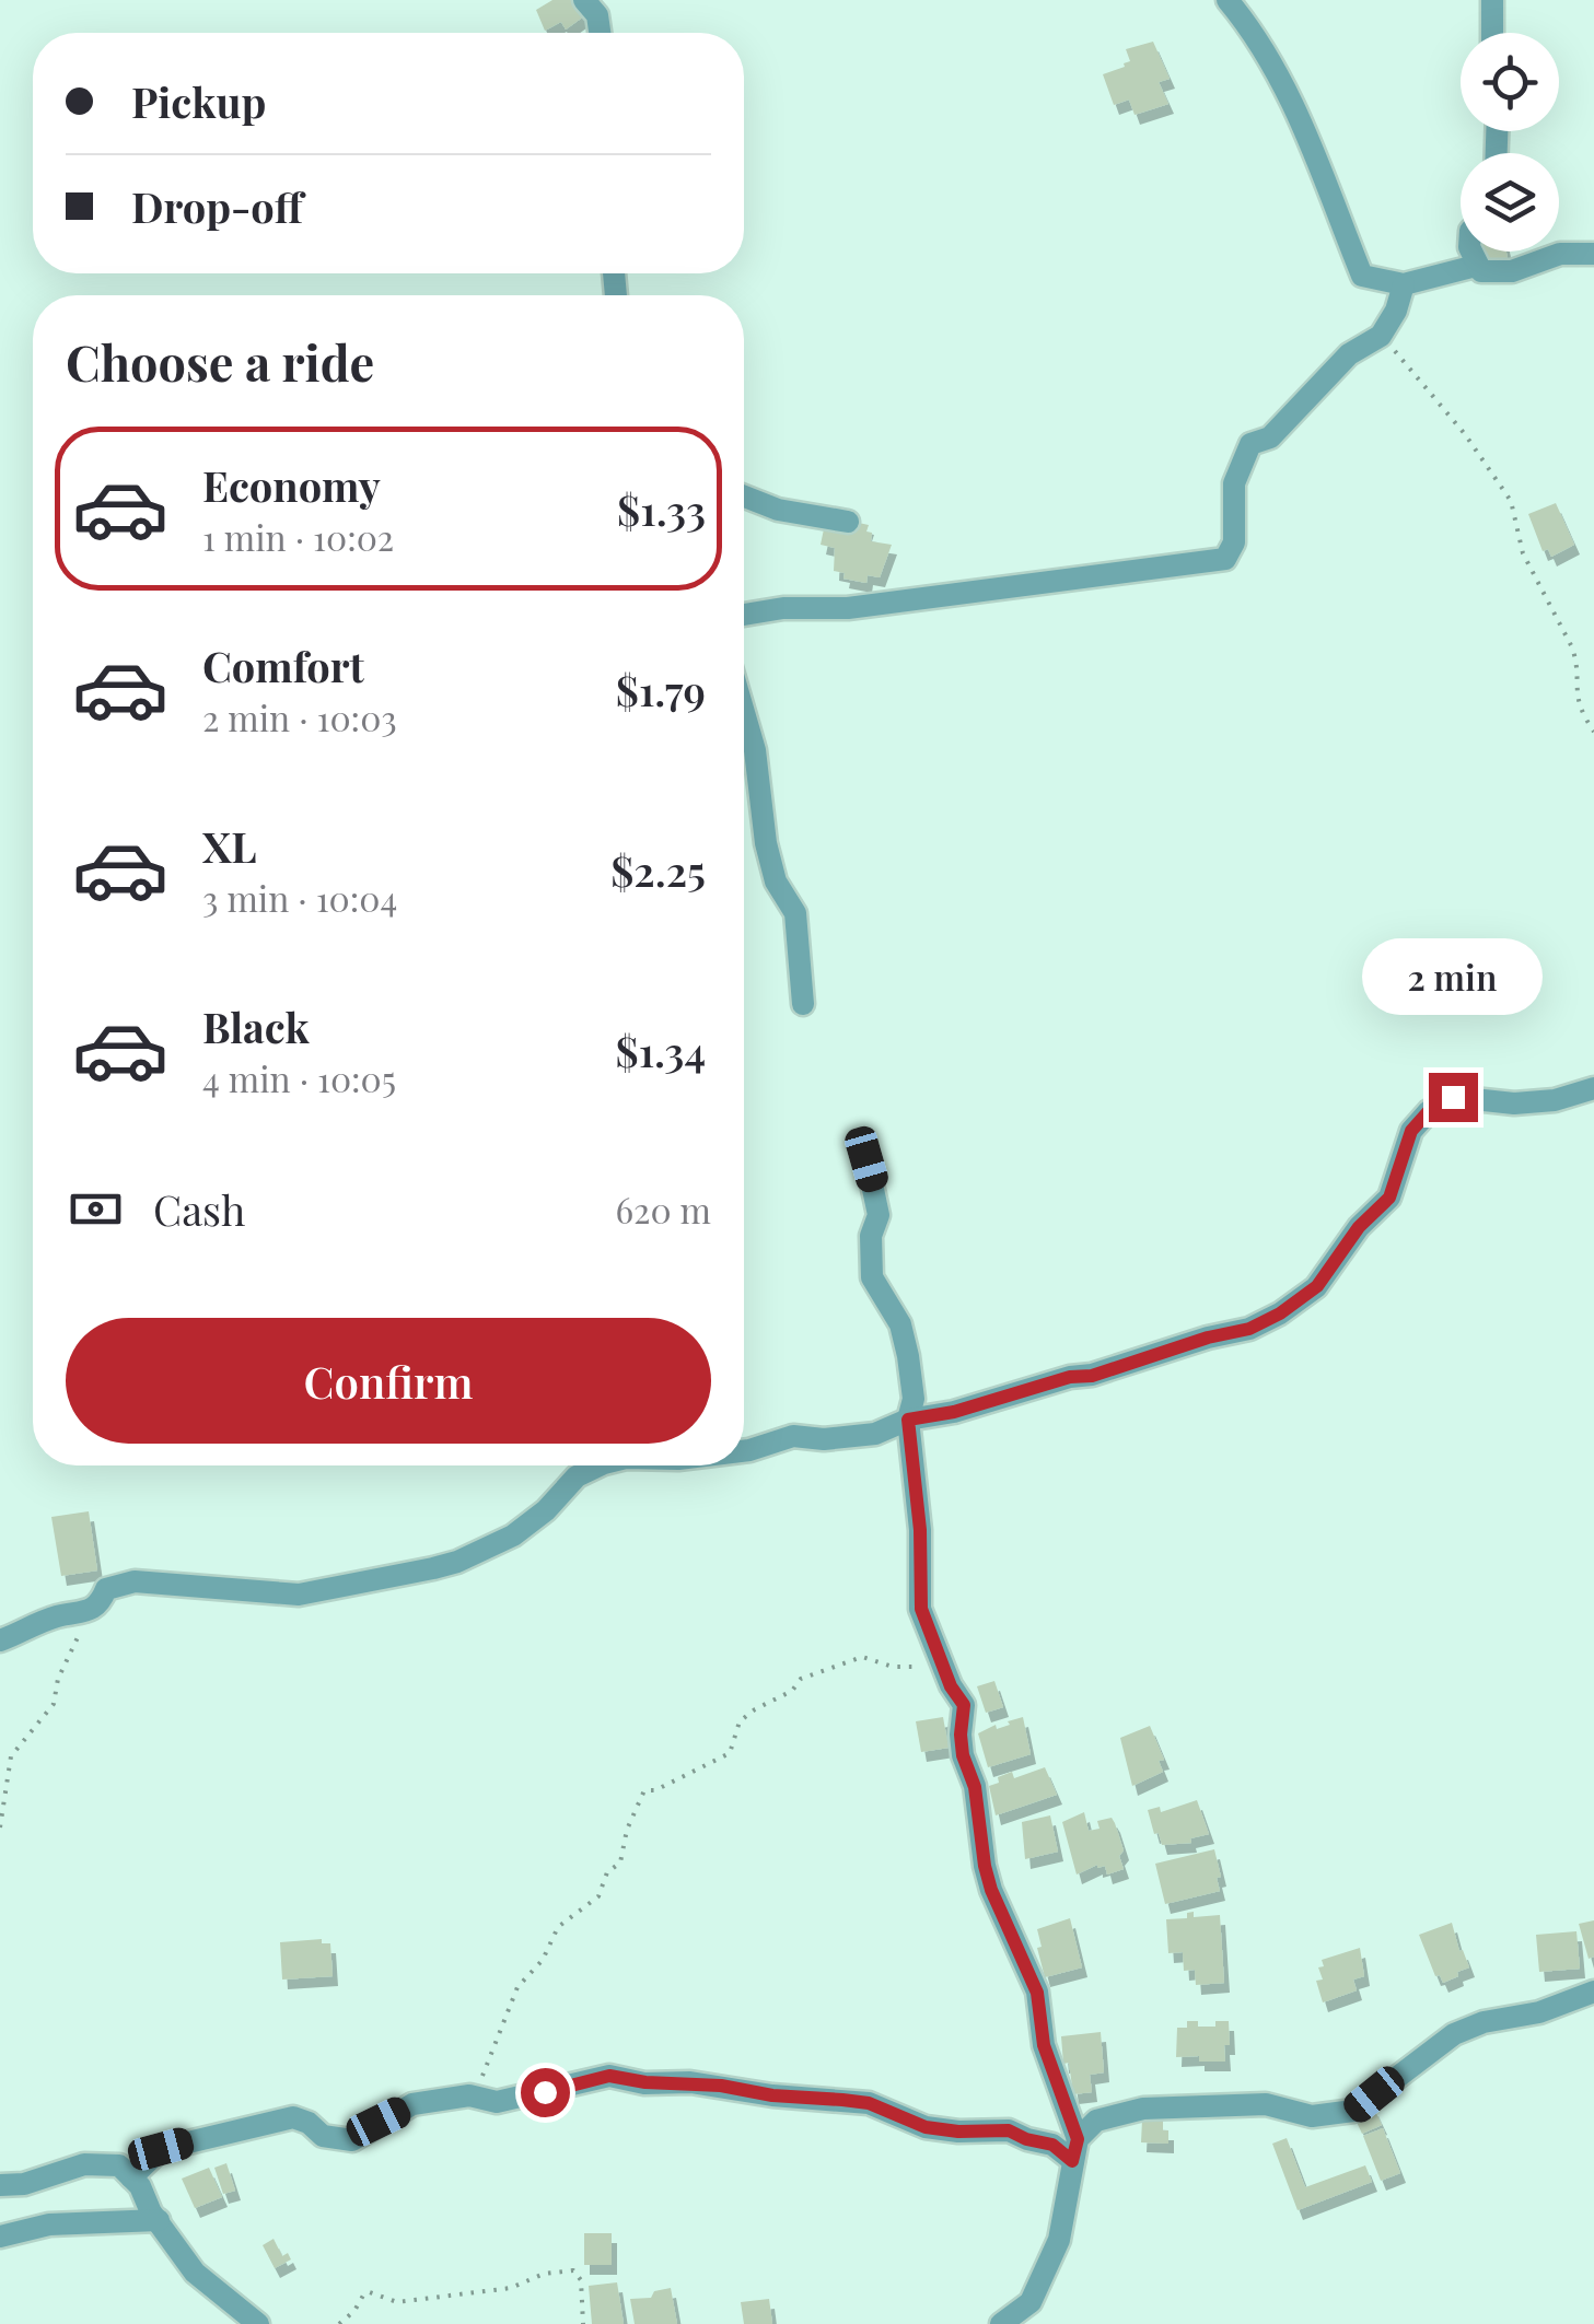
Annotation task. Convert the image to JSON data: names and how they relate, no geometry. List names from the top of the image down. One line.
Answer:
{"page":{"banner":["Pickup","Drop-off"],"heading":"Choose a ride","list":[{"name":"Economy","note":"1 min · 10:02","value":"$1.33"},{"name":"Comfort","note":"2 min · 10:03","value":"$1.79"},{"name":"XL","note":"3 min · 10:04","value":"$2.25"},{"name":"Black","note":"4 min · 10:05","value":"$1.34"}],"bubble":"2 min","pay":["Cash","620 m"],"buttons":"Confirm"}}
